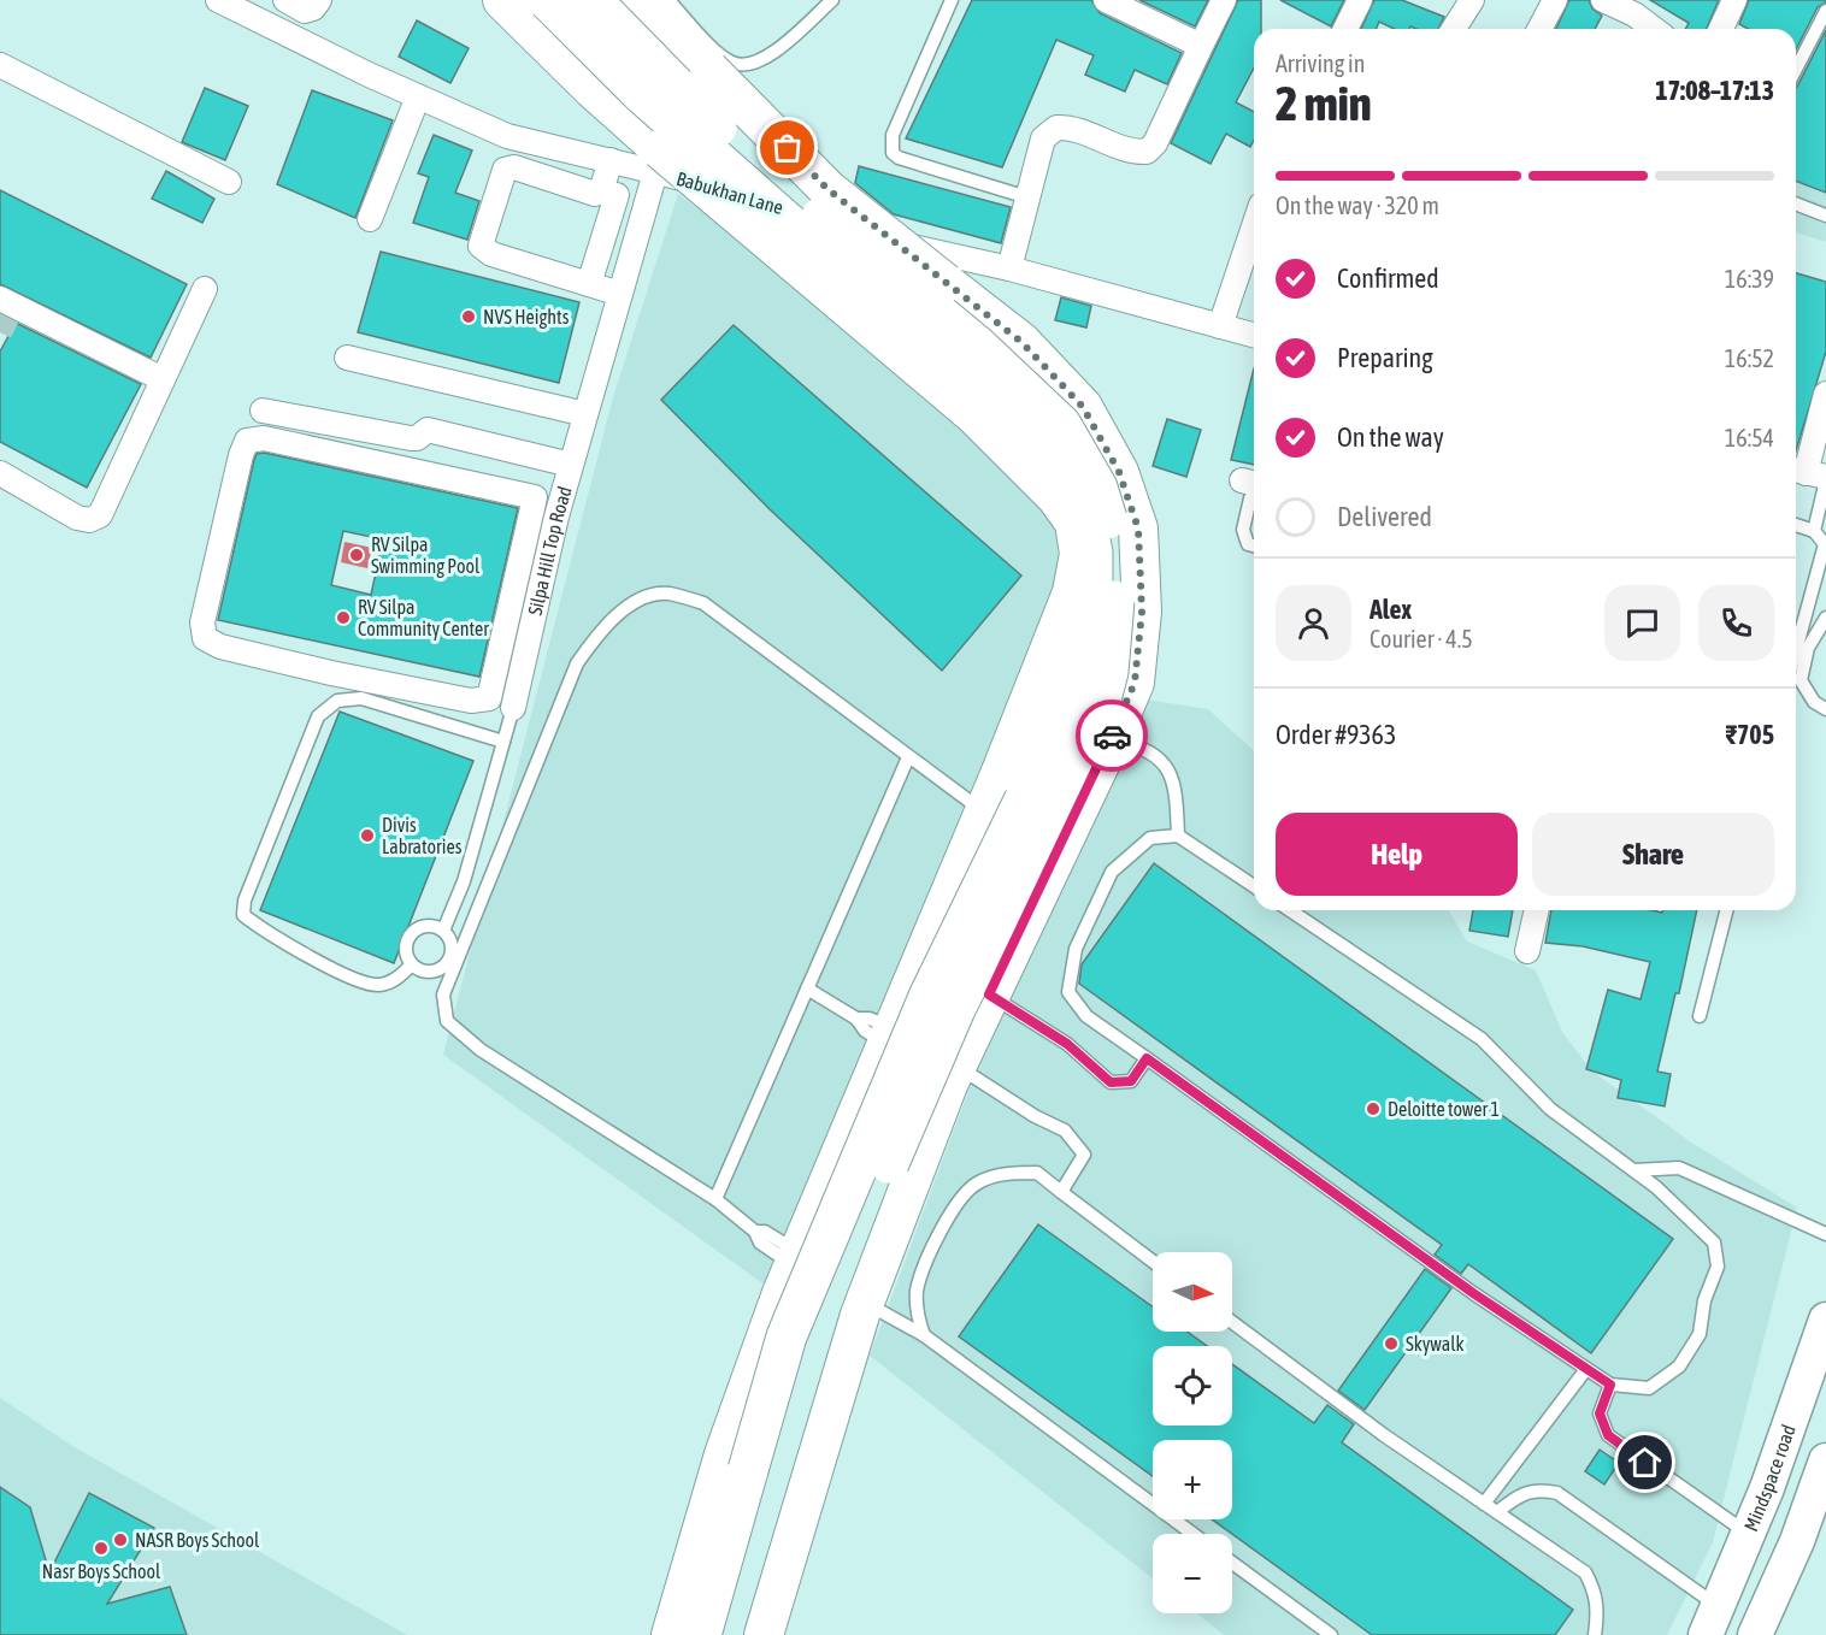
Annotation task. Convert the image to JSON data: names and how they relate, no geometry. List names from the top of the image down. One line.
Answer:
{"streets":{"main road":["Mindspace road"],"street":["Babukhan Lane","Silpa Hill Top Road"]},"crossings":[["Babukhan Lane","Silpa Hill Top Road"]],"places":["NVS Heights","RV Silpa Swimming Pool","RV Silpa Community Center","Divis Labratories","Deloitte tower 1","Skywalk","NASR Boys School","Nasr Boys School"],"north":"right","page":{"heading":["2 min","Arriving in","17:08–17:13"],"panel":["Alex","Courier · 4.5","Order #9363","₹705"],"bar":"On the way · 320 m","list":[["Confirmed","16:39"],["Preparing","16:52"],["On the way","16:54"],"Delivered"],"buttons":["Help","Share"],"map_buttons":["+","−"]}}
